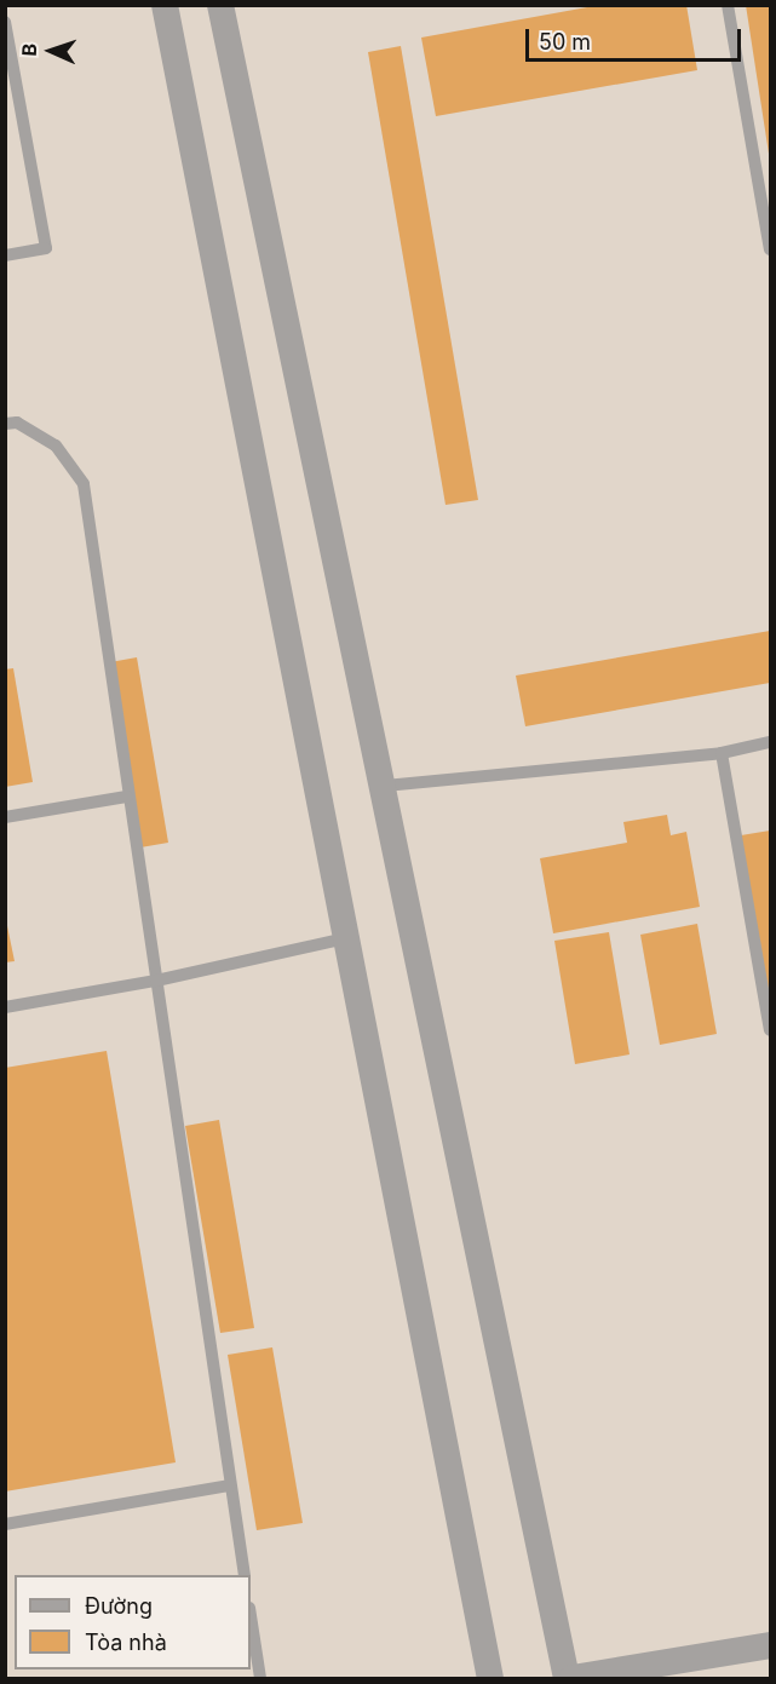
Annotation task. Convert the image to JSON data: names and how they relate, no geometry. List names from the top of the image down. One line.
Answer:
{"legend":["Đường","Tòa nhà"],"scale_bar":"50 m","north":"left"}
